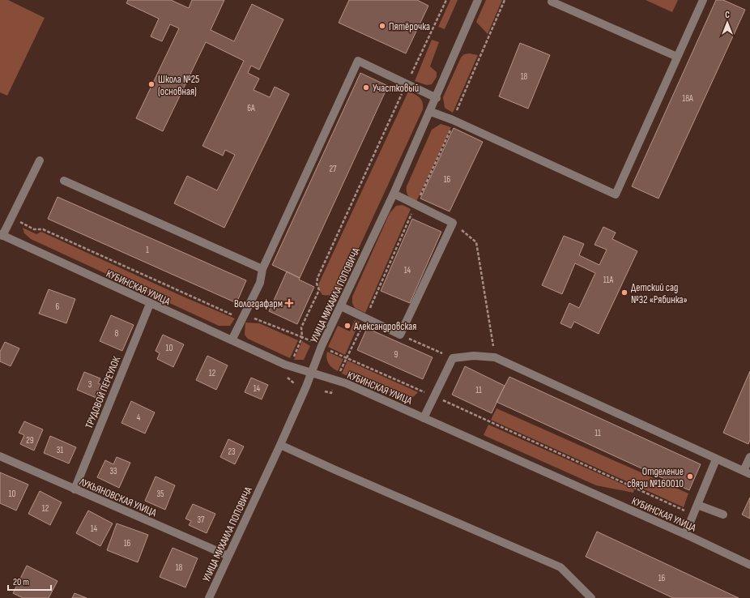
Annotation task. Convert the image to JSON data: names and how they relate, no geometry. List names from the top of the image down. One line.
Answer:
{"streets":{"street":["КУБИНСКАЯ УЛИЦА","УЛИЦА МИХАИЛА ПОПОВИЧА","ТРУДОВОЙ ПЕРЕУЛОК","ЛУКЬЯНОВСКАЯ УЛИЦА"]},"crossings":[["КУБИНСКАЯ УЛИЦА","УЛИЦА МИХАИЛА ПОПОВИЧА"],["КУБИНСКАЯ УЛИЦА","ТРУДОВОЙ ПЕРЕУЛОК"],["УЛИЦА МИХАИЛА ПОПОВИЧА","ЛУКЬЯНОВСКАЯ УЛИЦА"],["ТРУДОВОЙ ПЕРЕУЛОК","ЛУКЬЯНОВСКАЯ УЛИЦА"]],"places":{"other":["Пятёрочка","Школа №25 (основная)","Участковый","Детский сад №32 «Рябинка»","Александровская","Отделение связи №160010"],"health":["Вологдафарм"]},"house_numbers":["18","18А","6А","27","16","1","14","11А","6","8","10","9","12","3","14","11","4","11","29","31","23","33","10","35","12","37","14","16","18","16"],"scale_bar":"20 m","north":"top"}
